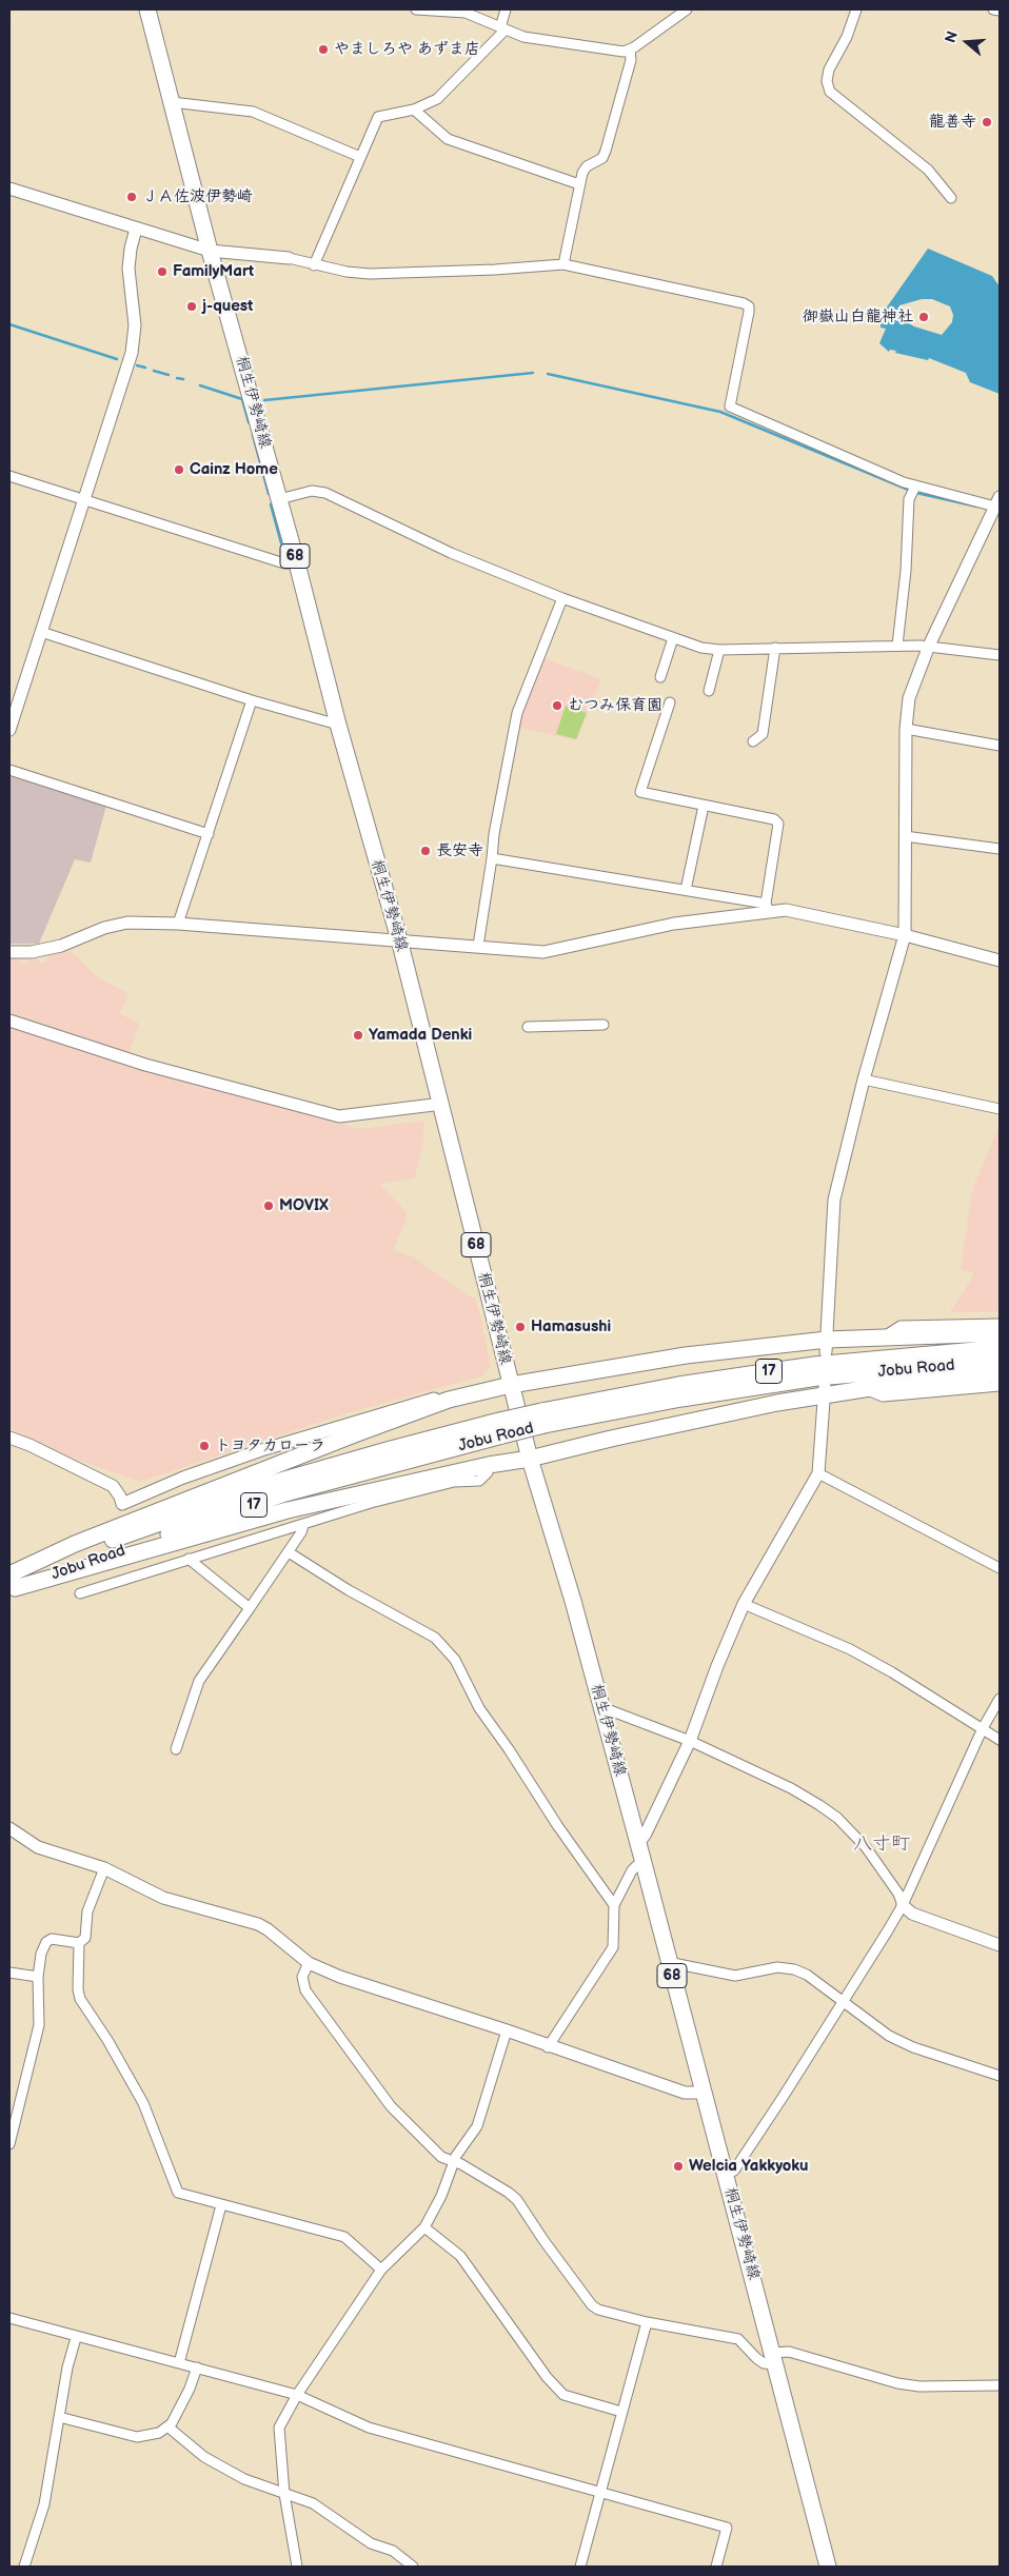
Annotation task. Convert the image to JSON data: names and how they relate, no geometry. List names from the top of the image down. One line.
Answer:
{"streets":{"main road":["桐生伊勢崎線","68","Jobu Road","17"]},"districts":["八寸町"],"places":["やましろや あずま店","龍善寺","ＪＡ佐波伊勢崎","FamilyMart","j-quest","御嶽山白龍神社","Cainz Home","むつみ保育園","長安寺","Yamada Denki","MOVIX","Hamasushi","トヨタカローラ","Welcia Yakkyoku"],"north":"left"}
